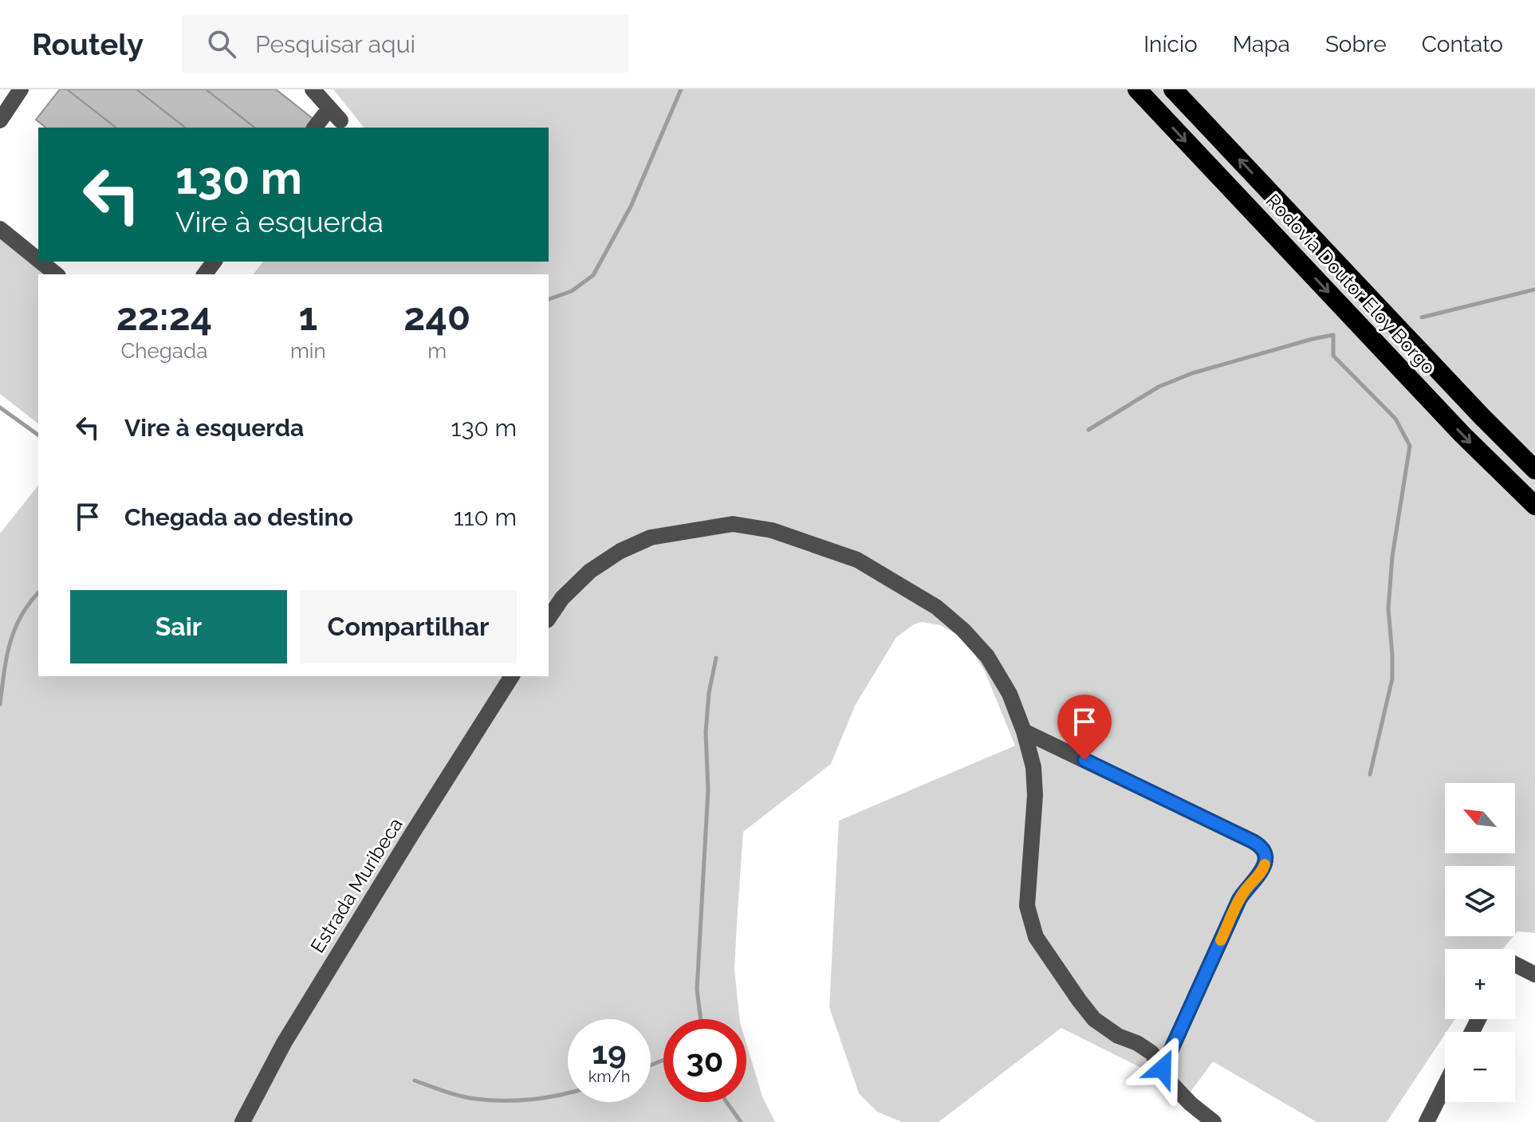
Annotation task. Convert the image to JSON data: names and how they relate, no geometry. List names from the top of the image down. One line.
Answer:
{"streets":{"highway":["Rodovia Doutor Eloy Borgo"],"street":["Estrada Muribeca"]},"north":"top left","page":{"header":"Routely","search":"Pesquisar aqui","nav":["Início","Mapa","Sobre","Contato"],"turn":["130 m","Vire à esquerda"],"eta":["22:24","Chegada","1","min","240","m"],"list":[{"name":"Vire à esquerda","value":"130 m"},{"name":"Chegada ao destino","value":"110 m"}],"buttons":["Sair","Compartilhar"],"map_buttons":["+","−"],"speed":"19 km/h","limit":"30"}}
